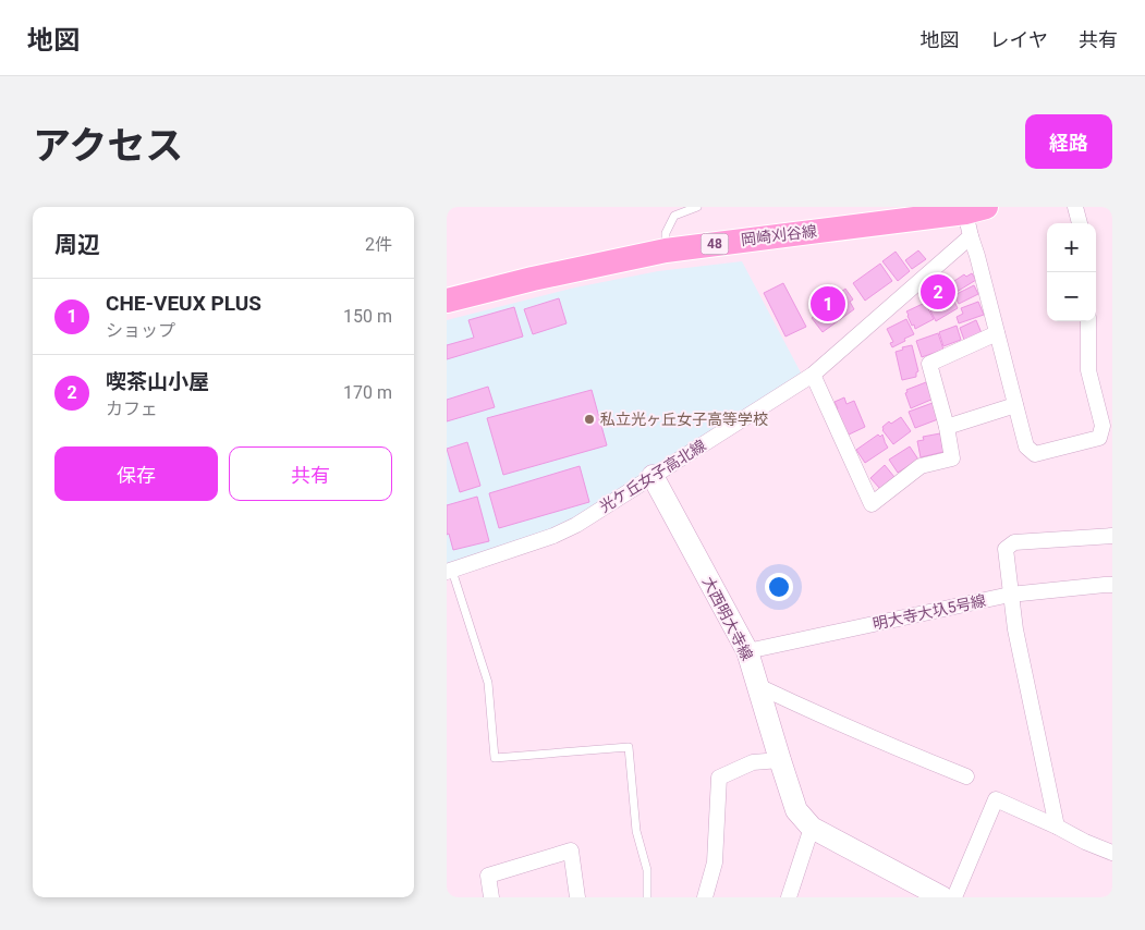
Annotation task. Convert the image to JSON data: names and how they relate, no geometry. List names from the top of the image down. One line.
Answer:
{"streets":{"main road":["岡崎刈谷線","48"],"street":["光ケ丘女子高北線","明大寺大圦5号線","大西明大寺線"]},"crossings":[["光ケ丘女子高北線","大西明大寺線"],["明大寺大圦5号線","大西明大寺線"]],"places":["私立光ヶ丘女子高等学校"],"page":{"header":"地図","nav":["地図","レイヤ","共有"],"title":"アクセス","buttons":["経路",["保存","共有"]],"heading":["周辺","2件"],"map_buttons":["+","−"],"pins":["2","1"],"list":[{"mark":"1","name":"CHE-VEUX PLUS","note":"ショップ","value":"150 m"},{"mark":"2","name":"喫茶山小屋","note":"カフェ","value":"170 m"}]}}
